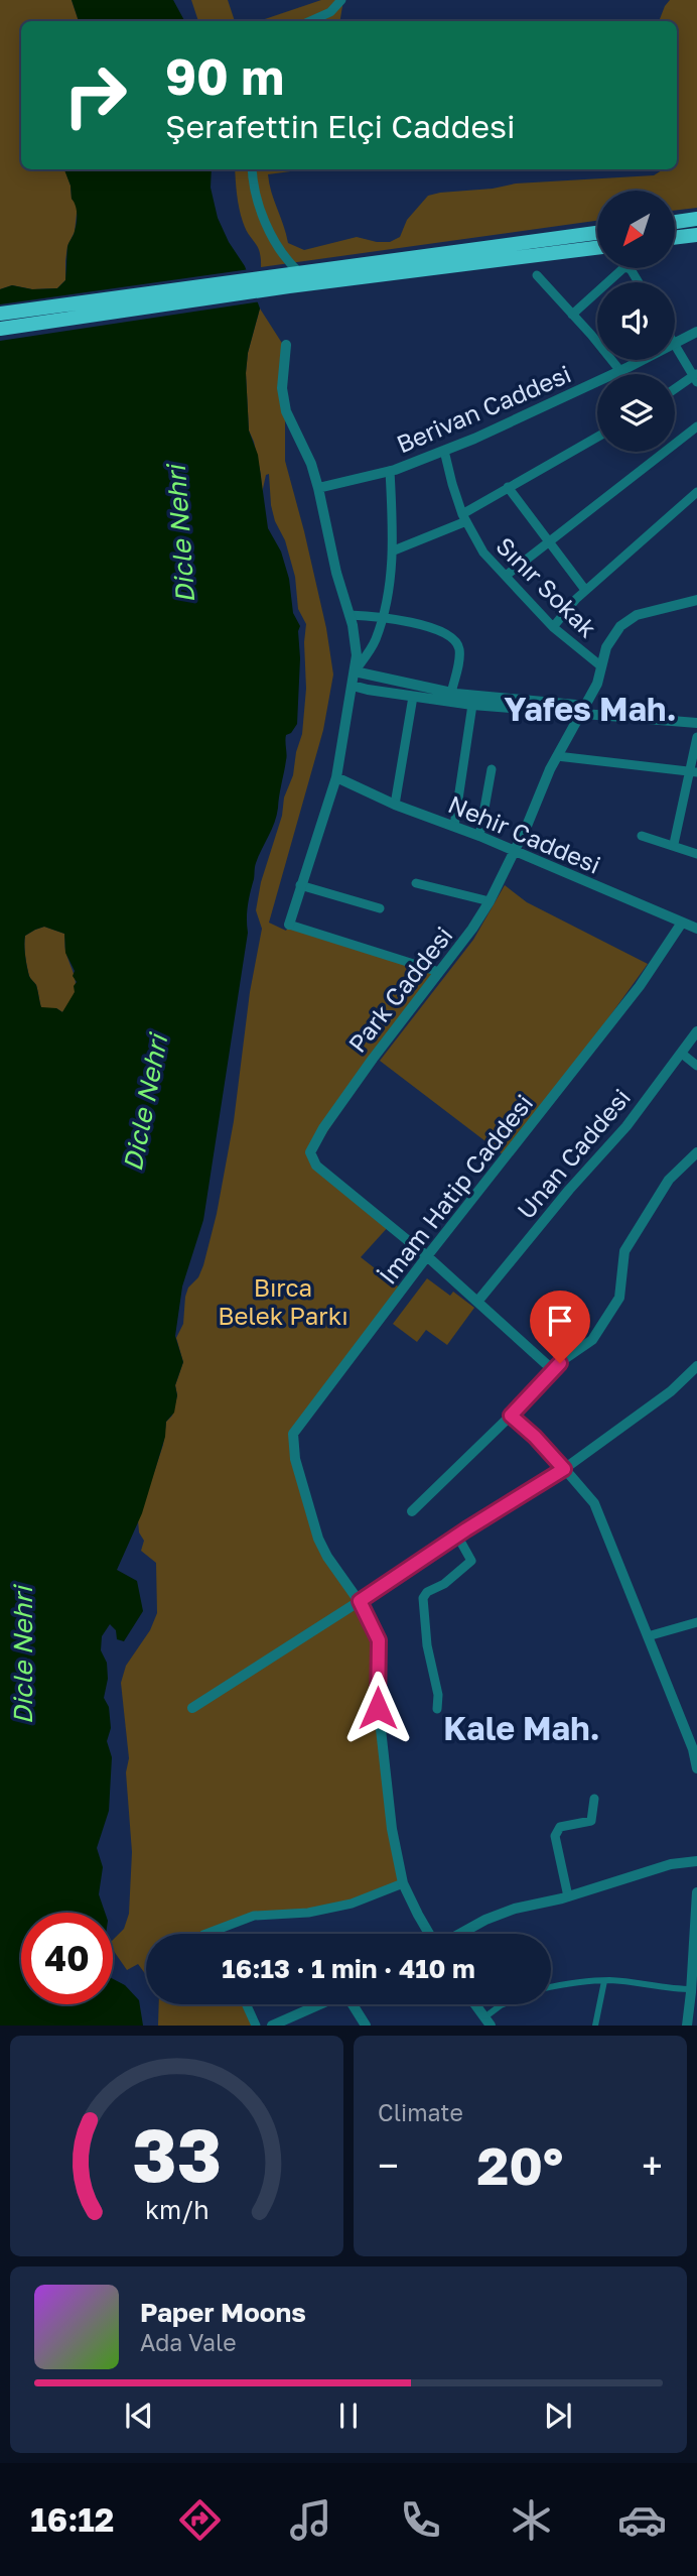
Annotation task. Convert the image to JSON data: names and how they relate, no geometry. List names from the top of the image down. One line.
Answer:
{"streets":{"street":["Berivan Caddesi","Sınır Sokak","Nehir Caddesi","Park Caddesi","Unan Caddesi","İmam Hatip Caddesi"]},"crossings":[["Berivan Caddesi","Sınır Sokak"],["Sınır Sokak","Park Caddesi"],["Nehir Caddesi","Park Caddesi"],["Nehir Caddesi","İmam Hatip Caddesi"],["Park Caddesi","Unan Caddesi"],["Park Caddesi","İmam Hatip Caddesi"]],"districts":["Yafes Mah.","Kale Mah."],"water":["Dicle Nehri"],"parks":["Bırca Belek Parkı"],"north":"bottom left","page":{"turn":["90 m","Şerafettin Elçi Caddesi"],"limit":"40","trip":"16:13 · 1 min · 410 m","tile":"Climate","heat":["−","20°","+"],"song":["Paper Moons","Ada Vale"],"tabs":"16:12","gauge":["33","km/h"]}}
